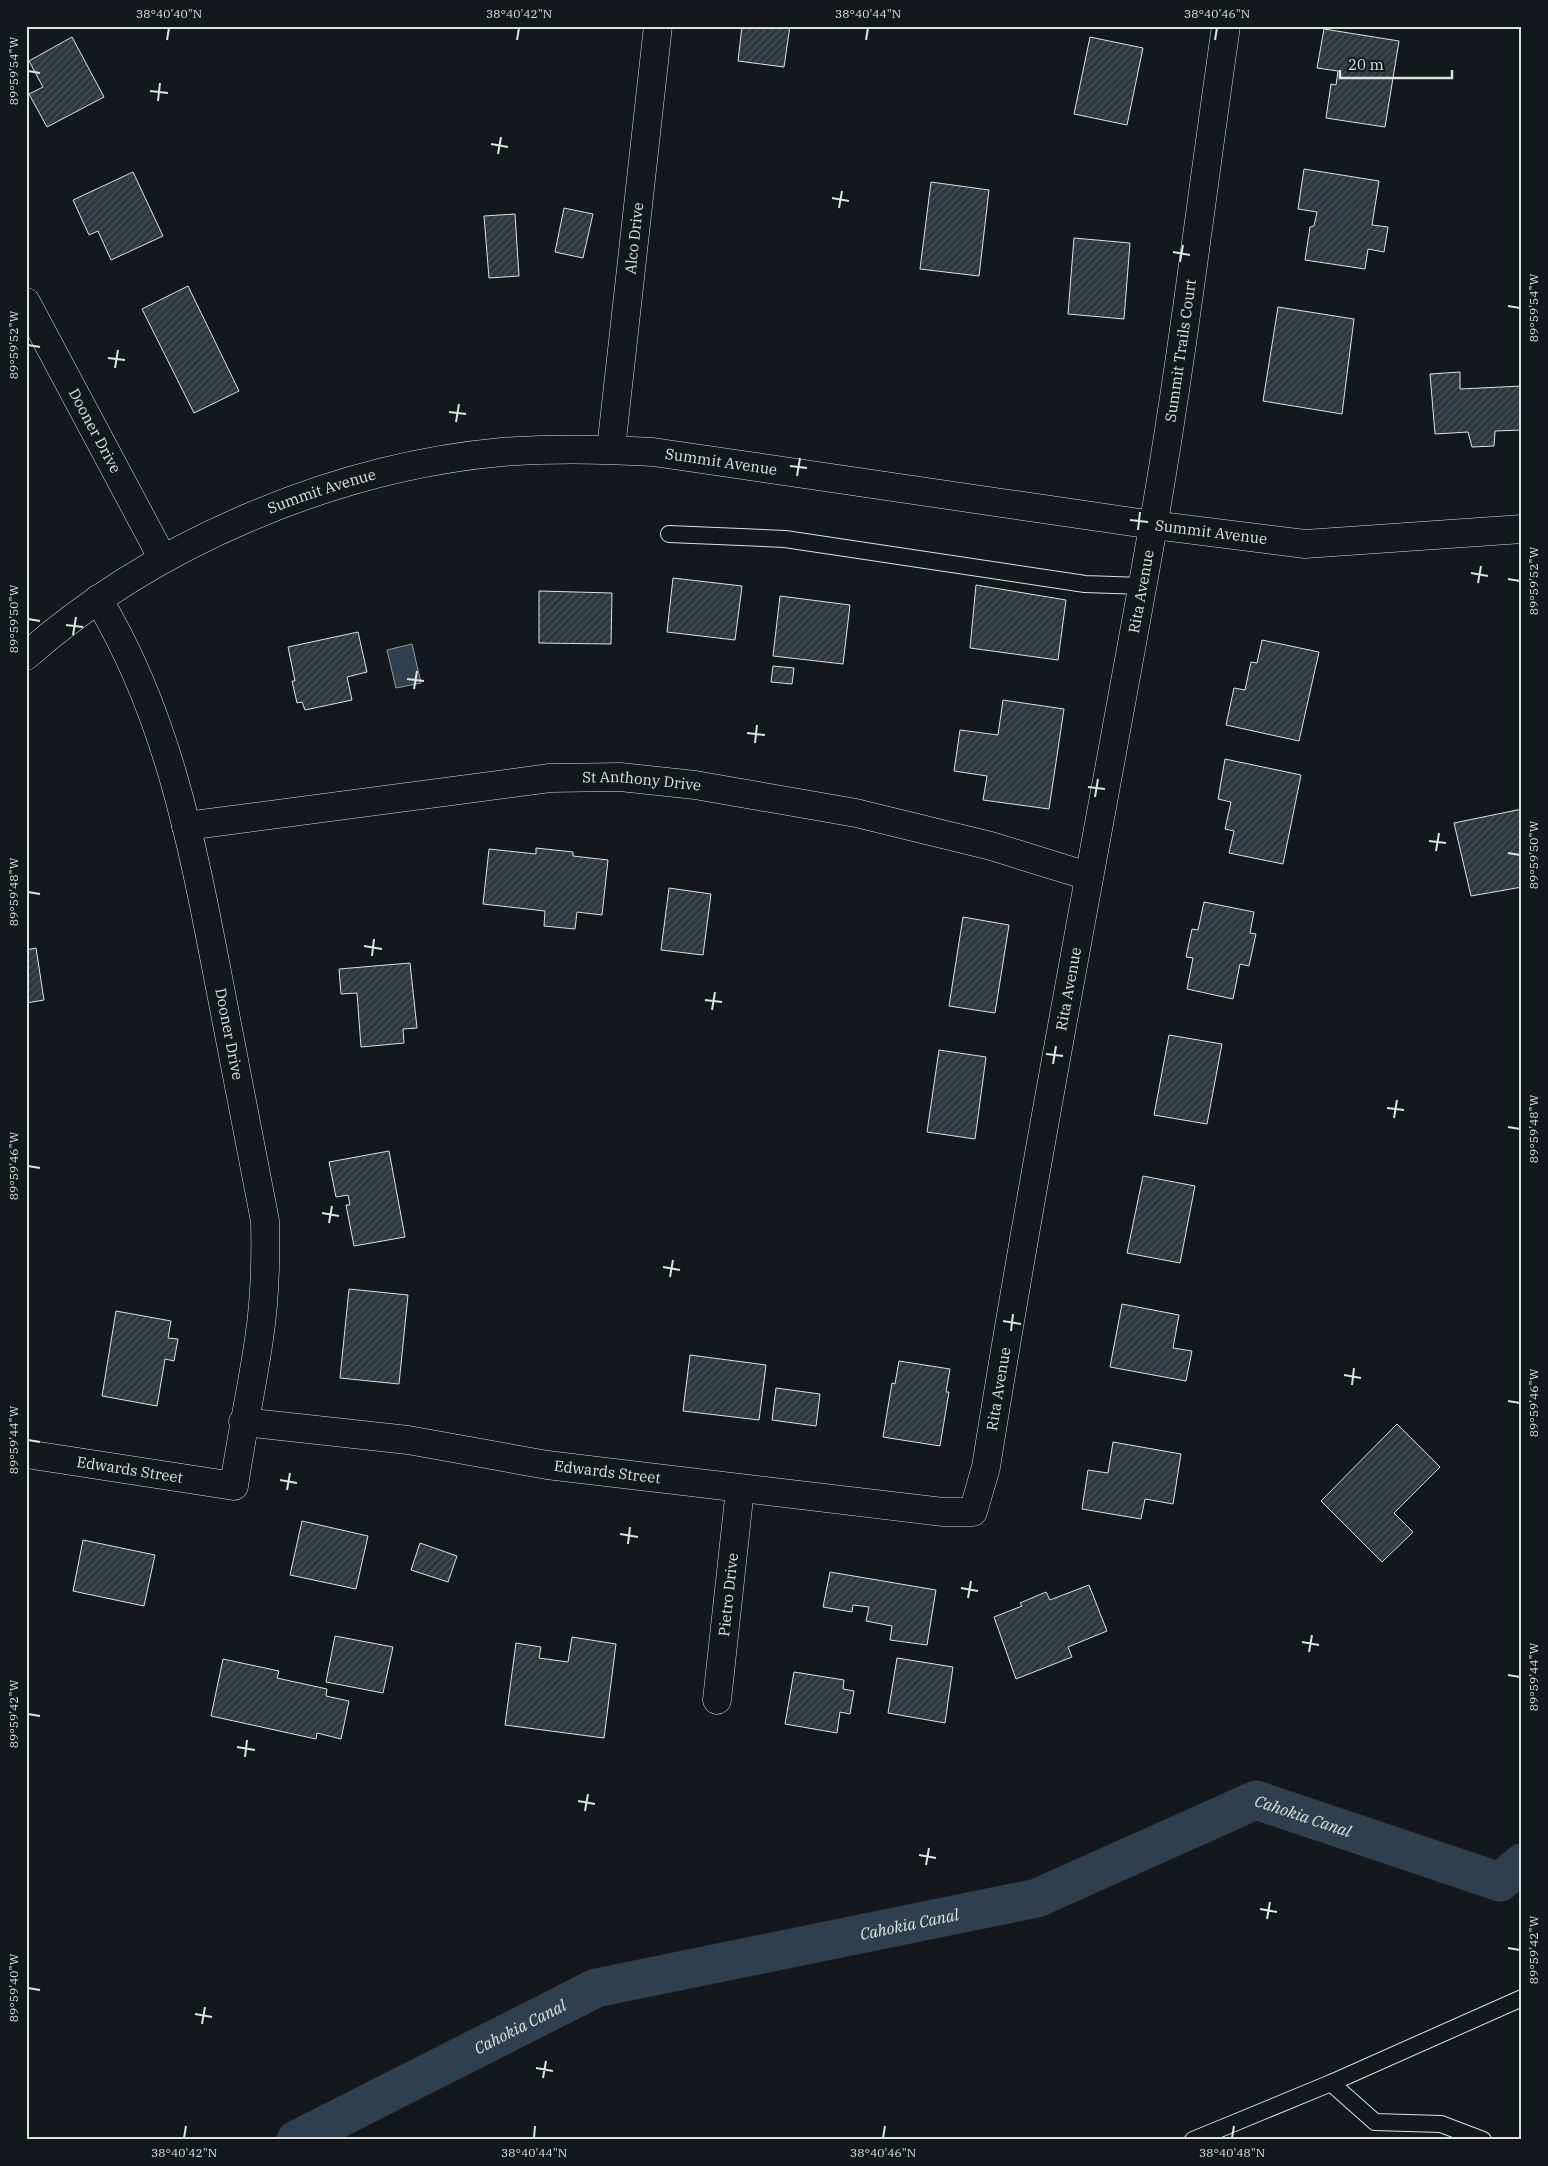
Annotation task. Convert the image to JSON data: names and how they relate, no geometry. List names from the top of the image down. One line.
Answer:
{"streets":{"street":["Alco Drive","Summit Trails Court","Dooner Drive","Summit Avenue","Rita Avenue","St Anthony Drive","Edwards Street","Pietro Drive"]},"crossings":[["Alco Drive","Summit Avenue"],["Summit Trails Court","Summit Avenue"],["Summit Trails Court","Rita Avenue"],["Dooner Drive","Summit Avenue"],["Dooner Drive","St Anthony Drive"],["Dooner Drive","Edwards Street"],["Summit Avenue","Rita Avenue"],["Rita Avenue","St Anthony Drive"],["Rita Avenue","Edwards Street"],["Edwards Street","Pietro Drive"]],"water":["Cahokia Canal"],"scale_bar":"20 m","coordinates":["38°40'40\"N","38°40'42\"N","38°40'44\"N","38°40'46\"N","89°59'54\"W","89°59'52\"W","89°59'50\"W","89°59'48\"W","89°59'46\"W","89°59'44\"W","89°59'42\"W","89°59'40\"W","38°40'48\"N"]}
